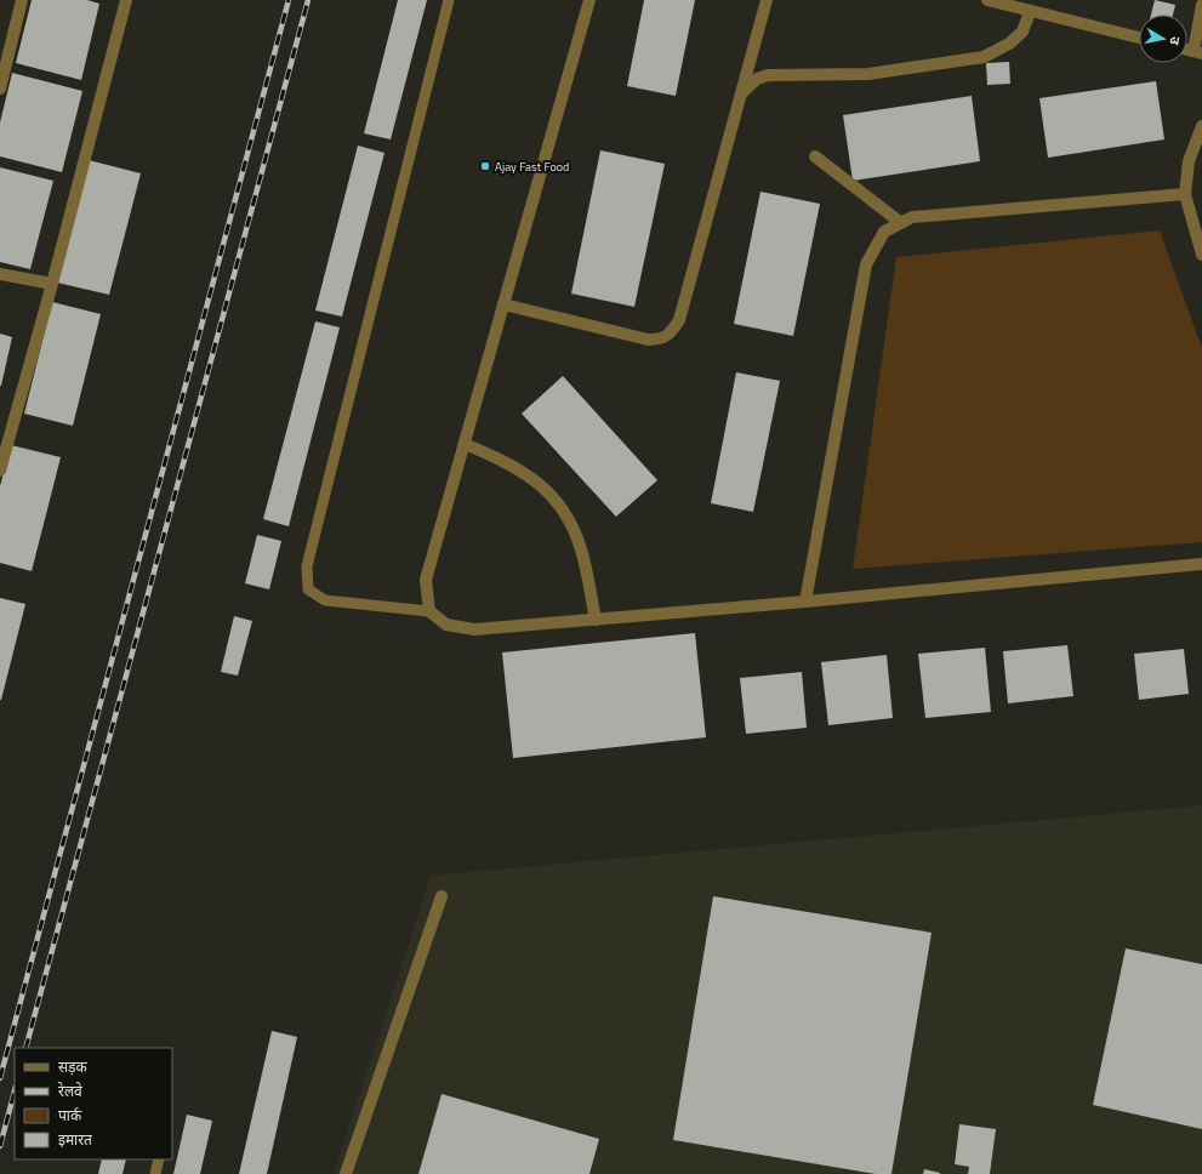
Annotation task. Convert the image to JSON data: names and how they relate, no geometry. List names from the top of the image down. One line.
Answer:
{"places":["Ajay Fast Food"],"legend":["सड़क","रेलवे","पार्क","इमारत"],"north":"right"}
